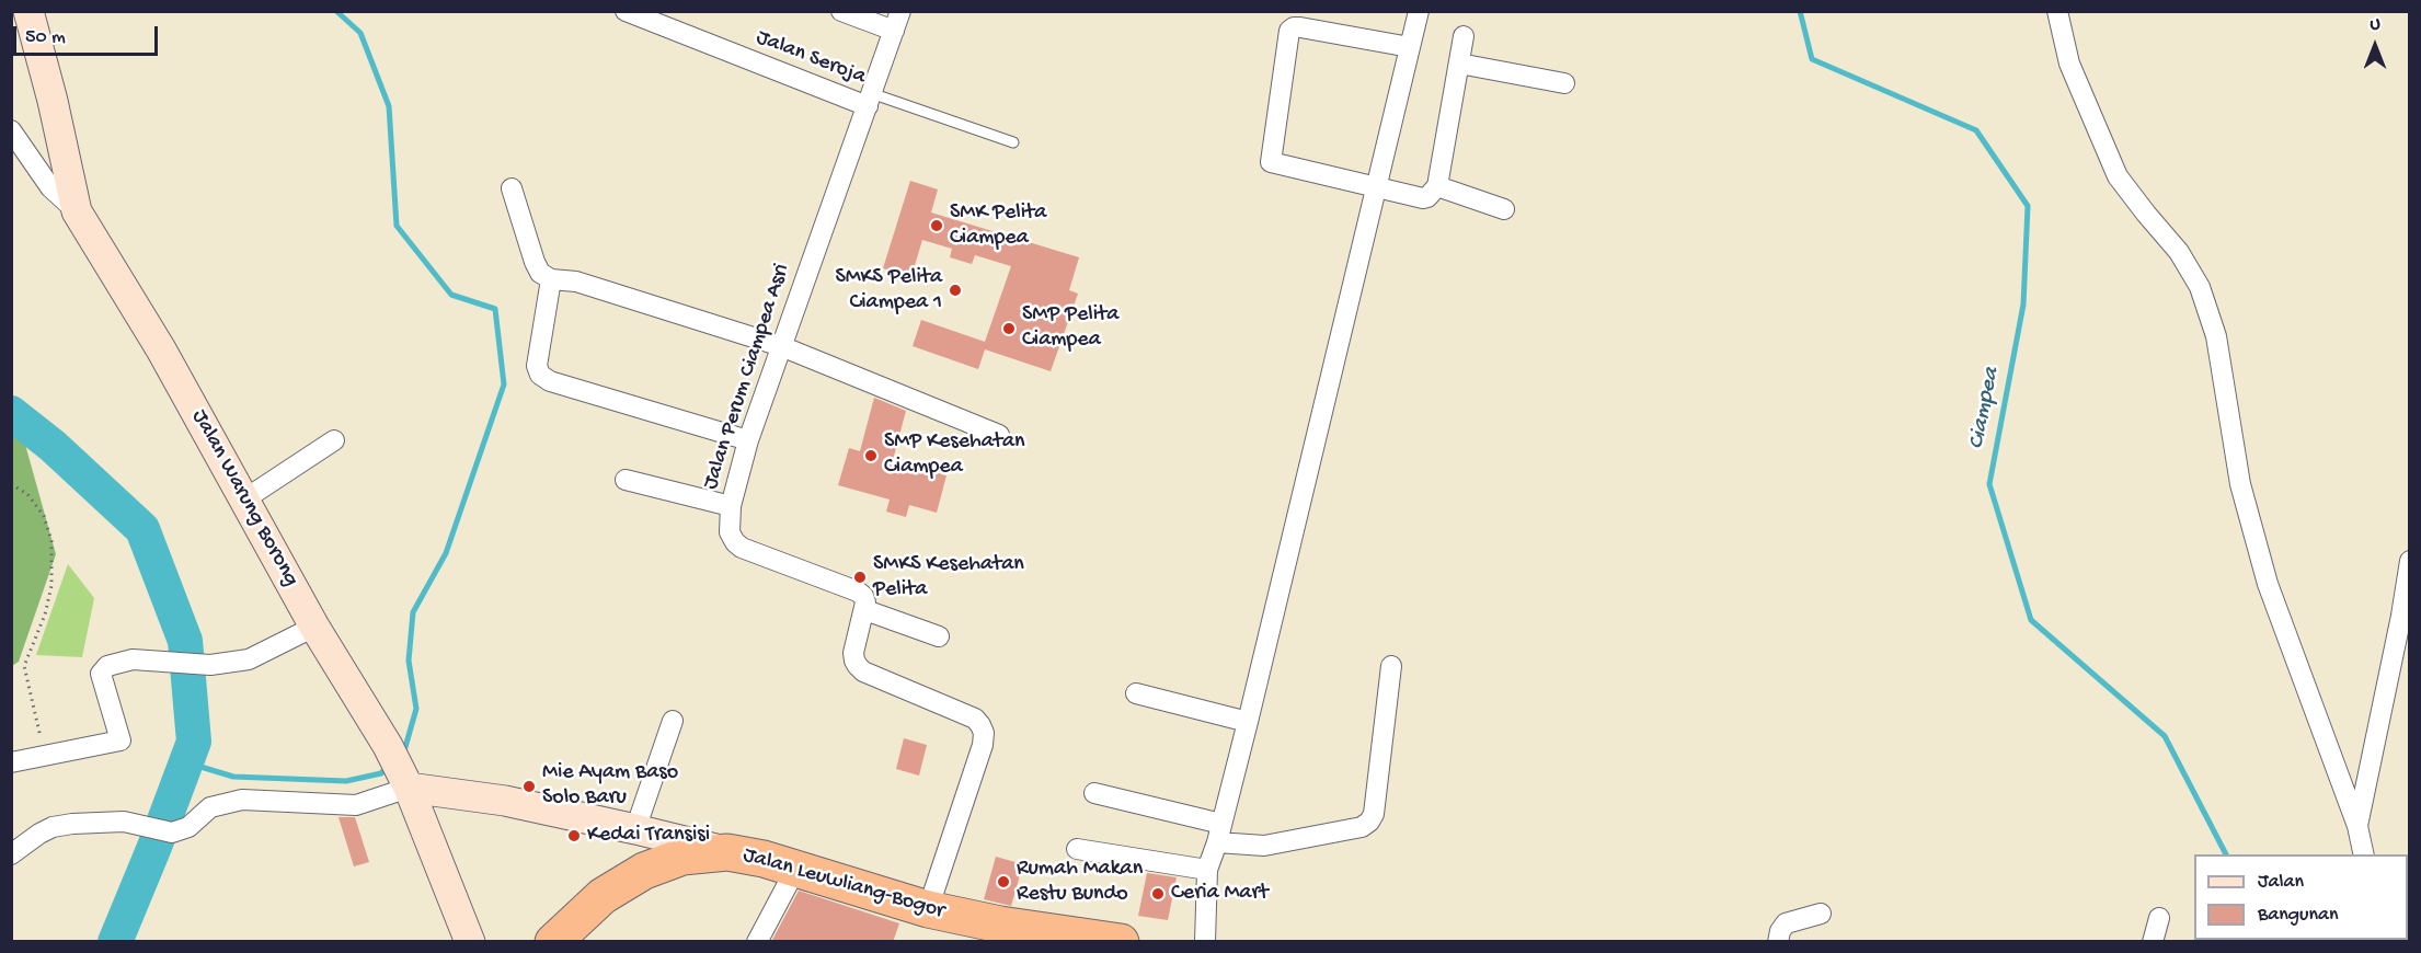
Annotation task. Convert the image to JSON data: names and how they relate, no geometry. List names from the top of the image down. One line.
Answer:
{"streets":{"highway":["Jalan Leuwliang-Bogor"],"main road":["Jalan Warung Borong"],"street":["Jalan Seroja","Jalan Perum Ciampea Asri"]},"crossings":[["Jalan Seroja","Jalan Perum Ciampea Asri"]],"water":["Ciampea"],"places":["SMK Pelita Ciampea","SMKS Pelita Ciampea 1","SMP Pelita Ciampea","SMP Kesehatan Ciampea","SMKS Kesehatan Pelita","Mie Ayam Baso Solo Baru","Kedai Transisi","Rumah Makan Restu Bundo","Ceria Mart"],"legend":["Jalan","Bangunan"],"scale_bar":"50 m","north":"top"}
